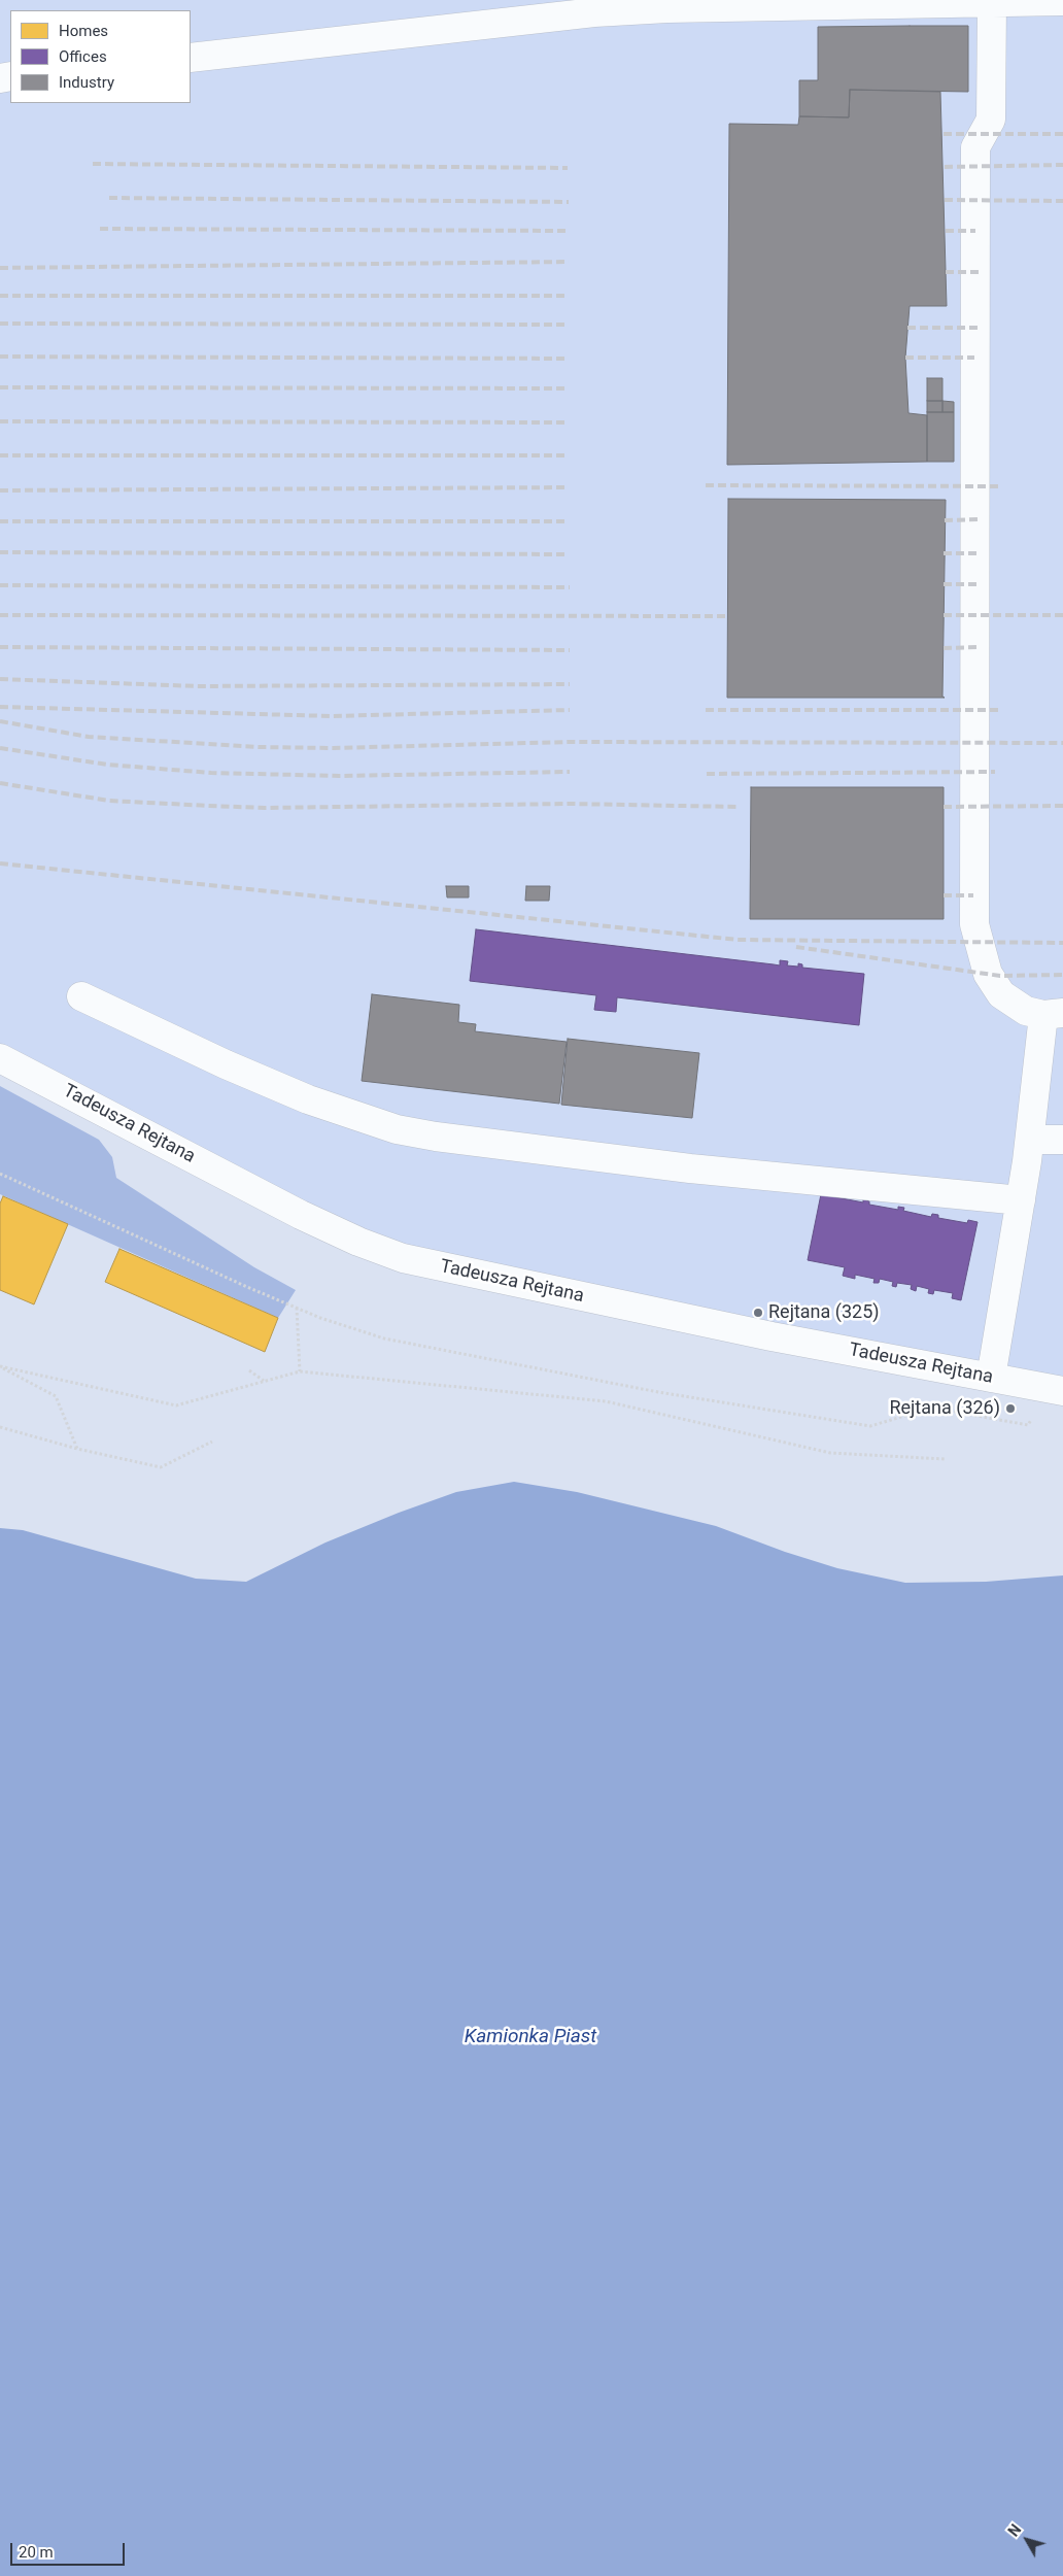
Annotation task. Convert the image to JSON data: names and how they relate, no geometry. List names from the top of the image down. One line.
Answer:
{"streets":{"street":["Tadeusza Rejtana"]},"water":["Kamionka Piast"],"places":["Rejtana (325)","Rejtana (326)"],"legend":["Homes","Offices","Industry"],"scale_bar":"20 m","north":"top left"}
